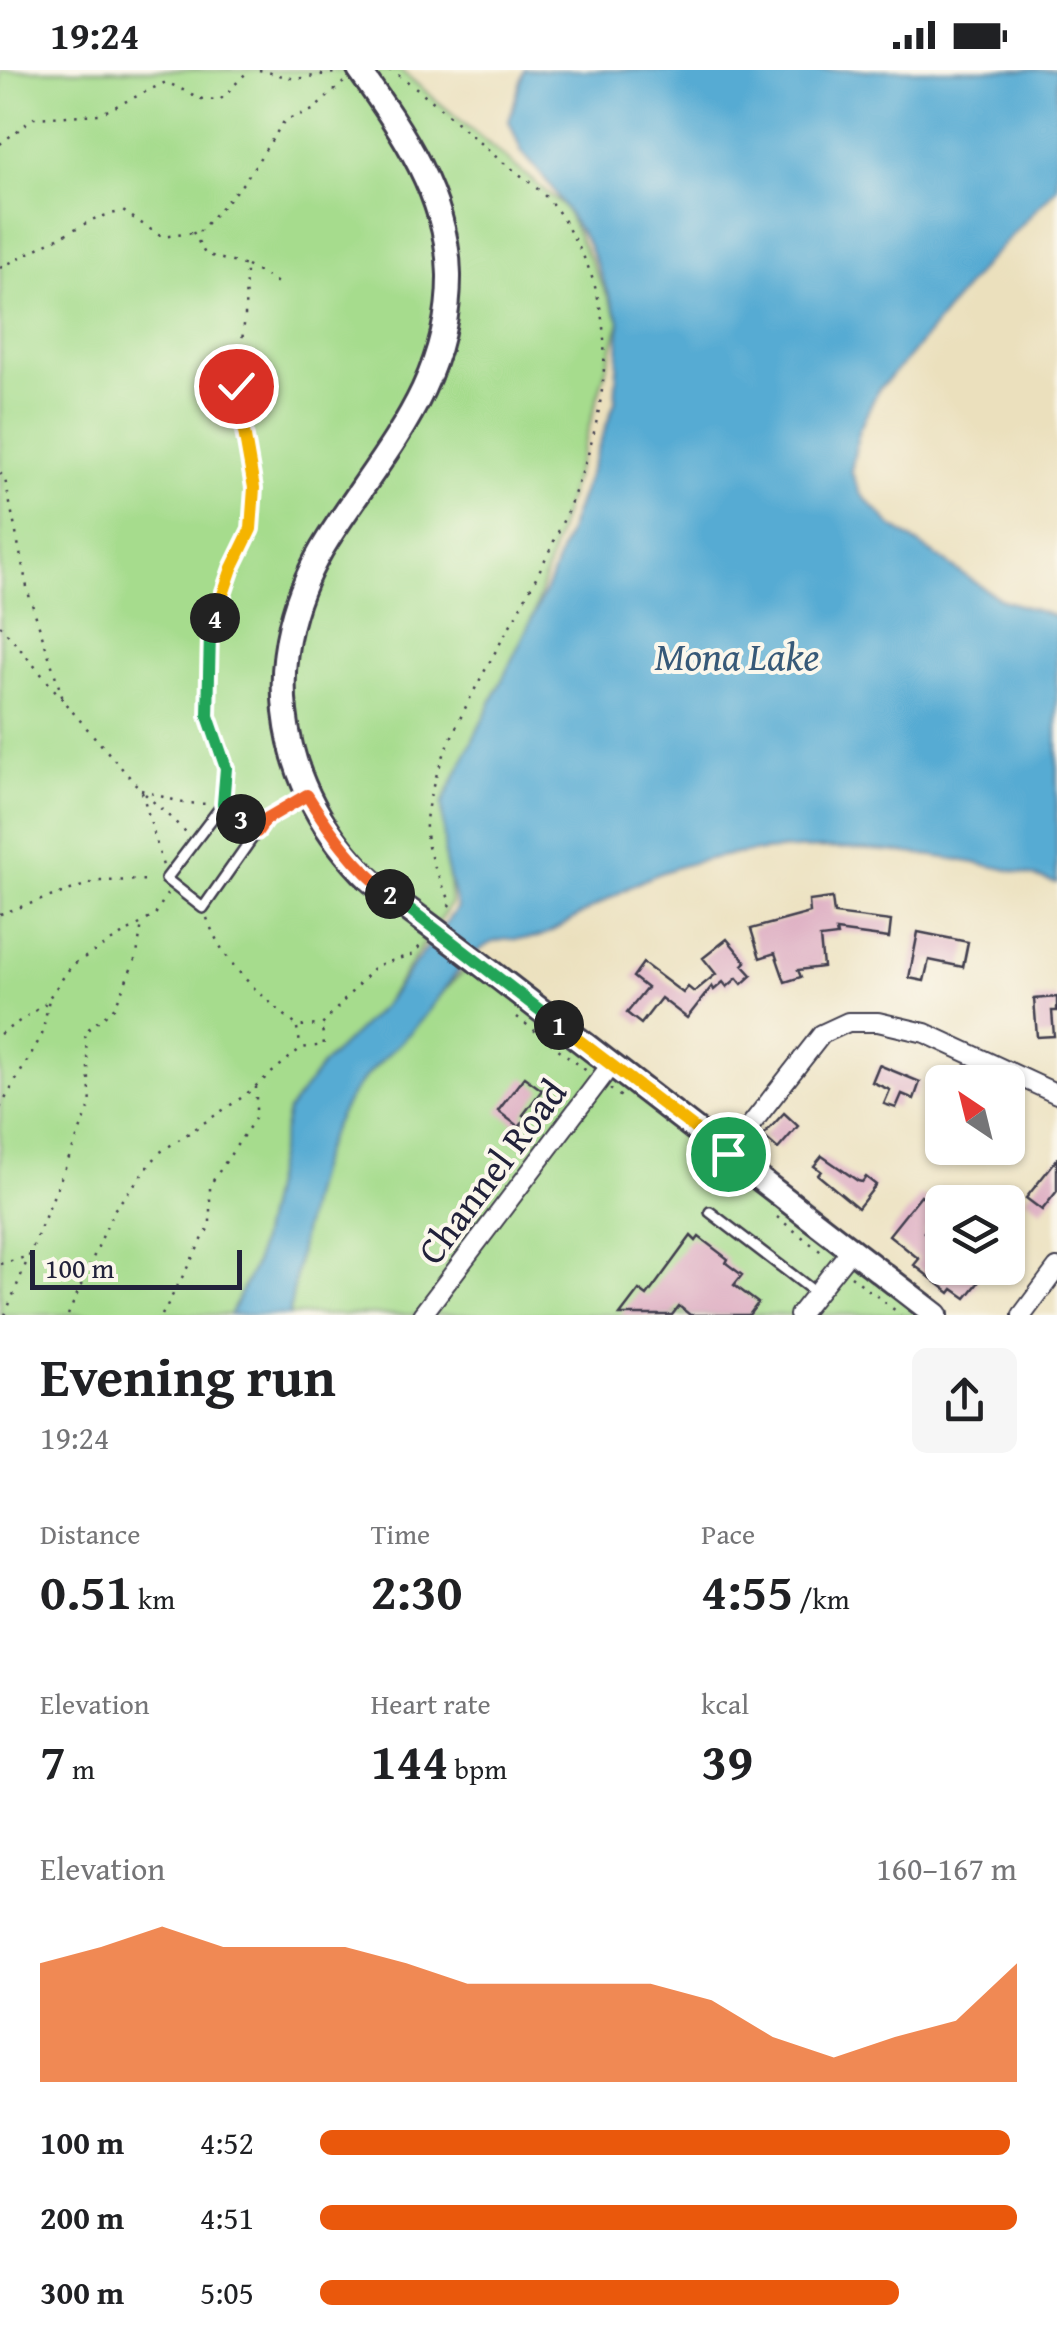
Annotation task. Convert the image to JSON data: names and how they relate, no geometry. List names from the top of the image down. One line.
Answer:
{"streets":{"street":["Channel Road"]},"water":["Mona Lake"],"scale_bar":"100 m","north":"top left","page":{"status":"19:24","pins":["4","3","2","1"],"scale":"100 m","heading":["Evening run","19:24"],"stats":[["Distance","0.51 km"],["Time","2:30"],["Pace","4:55 /km"],["Elevation","7 m"],["Heart rate","144 bpm"],["kcal","39"]],"chart":["Elevation","160–167 m"],"list":[{"name":"100 m","note":"4:52"},{"name":"200 m","note":"4:51"},{"name":"300 m","note":"5:05"}]}}
